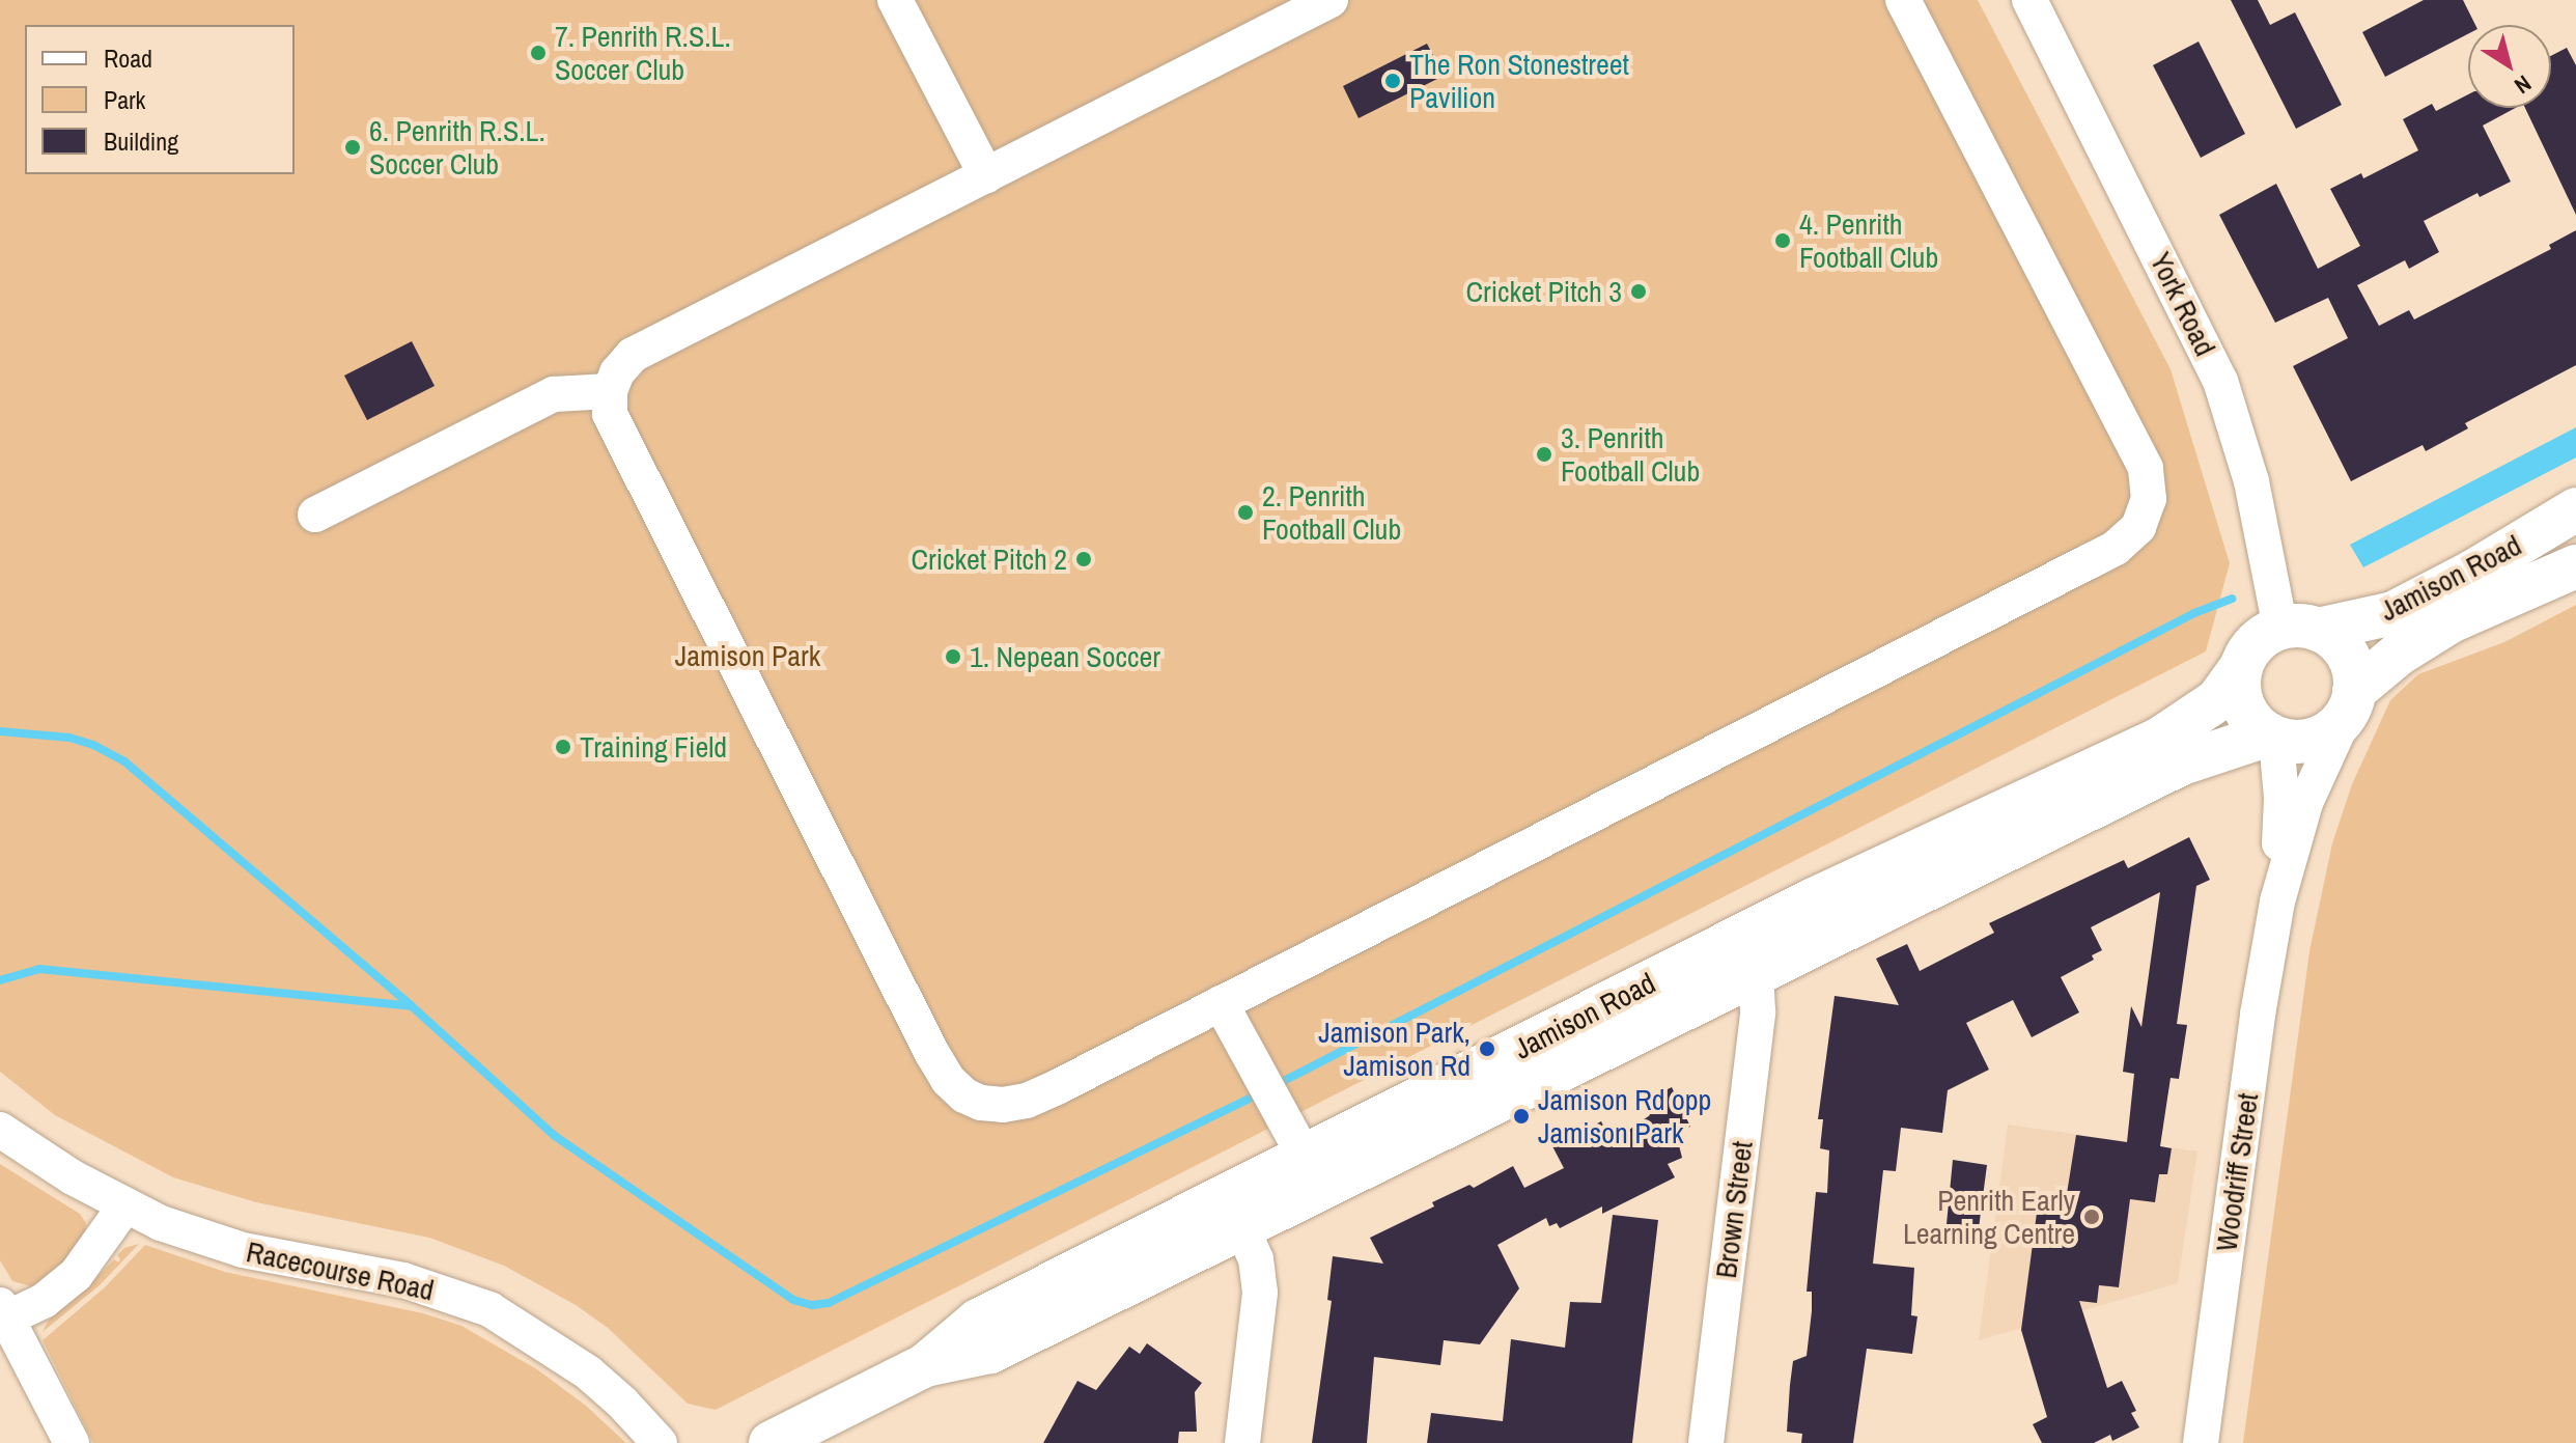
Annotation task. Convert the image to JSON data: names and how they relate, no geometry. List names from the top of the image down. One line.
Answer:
{"streets":{"main road":["Jamison Road"],"street":["York Road","Woodriff Street","Brown Street","Racecourse Road"]},"crossings":[["York Road","Jamison Road"],["York Road","Woodriff Street"],["Jamison Road","Woodriff Street"],["Jamison Road","Brown Street"]],"parks":["Jamison Park"],"places":["7. Penrith R.S.L. Soccer Club","The Ron Stonestreet Pavilion","6. Penrith R.S.L. Soccer Club","4. Penrith Football Club","Cricket Pitch 3","3. Penrith Football Club","2. Penrith Football Club","Cricket Pitch 2","1. Nepean Soccer","Training Field","Jamison Park, Jamison Rd","Jamison Rd opp Jamison Park","Penrith Early Learning Centre"],"legend":["Road","Park","Building"],"north":"bottom right"}
